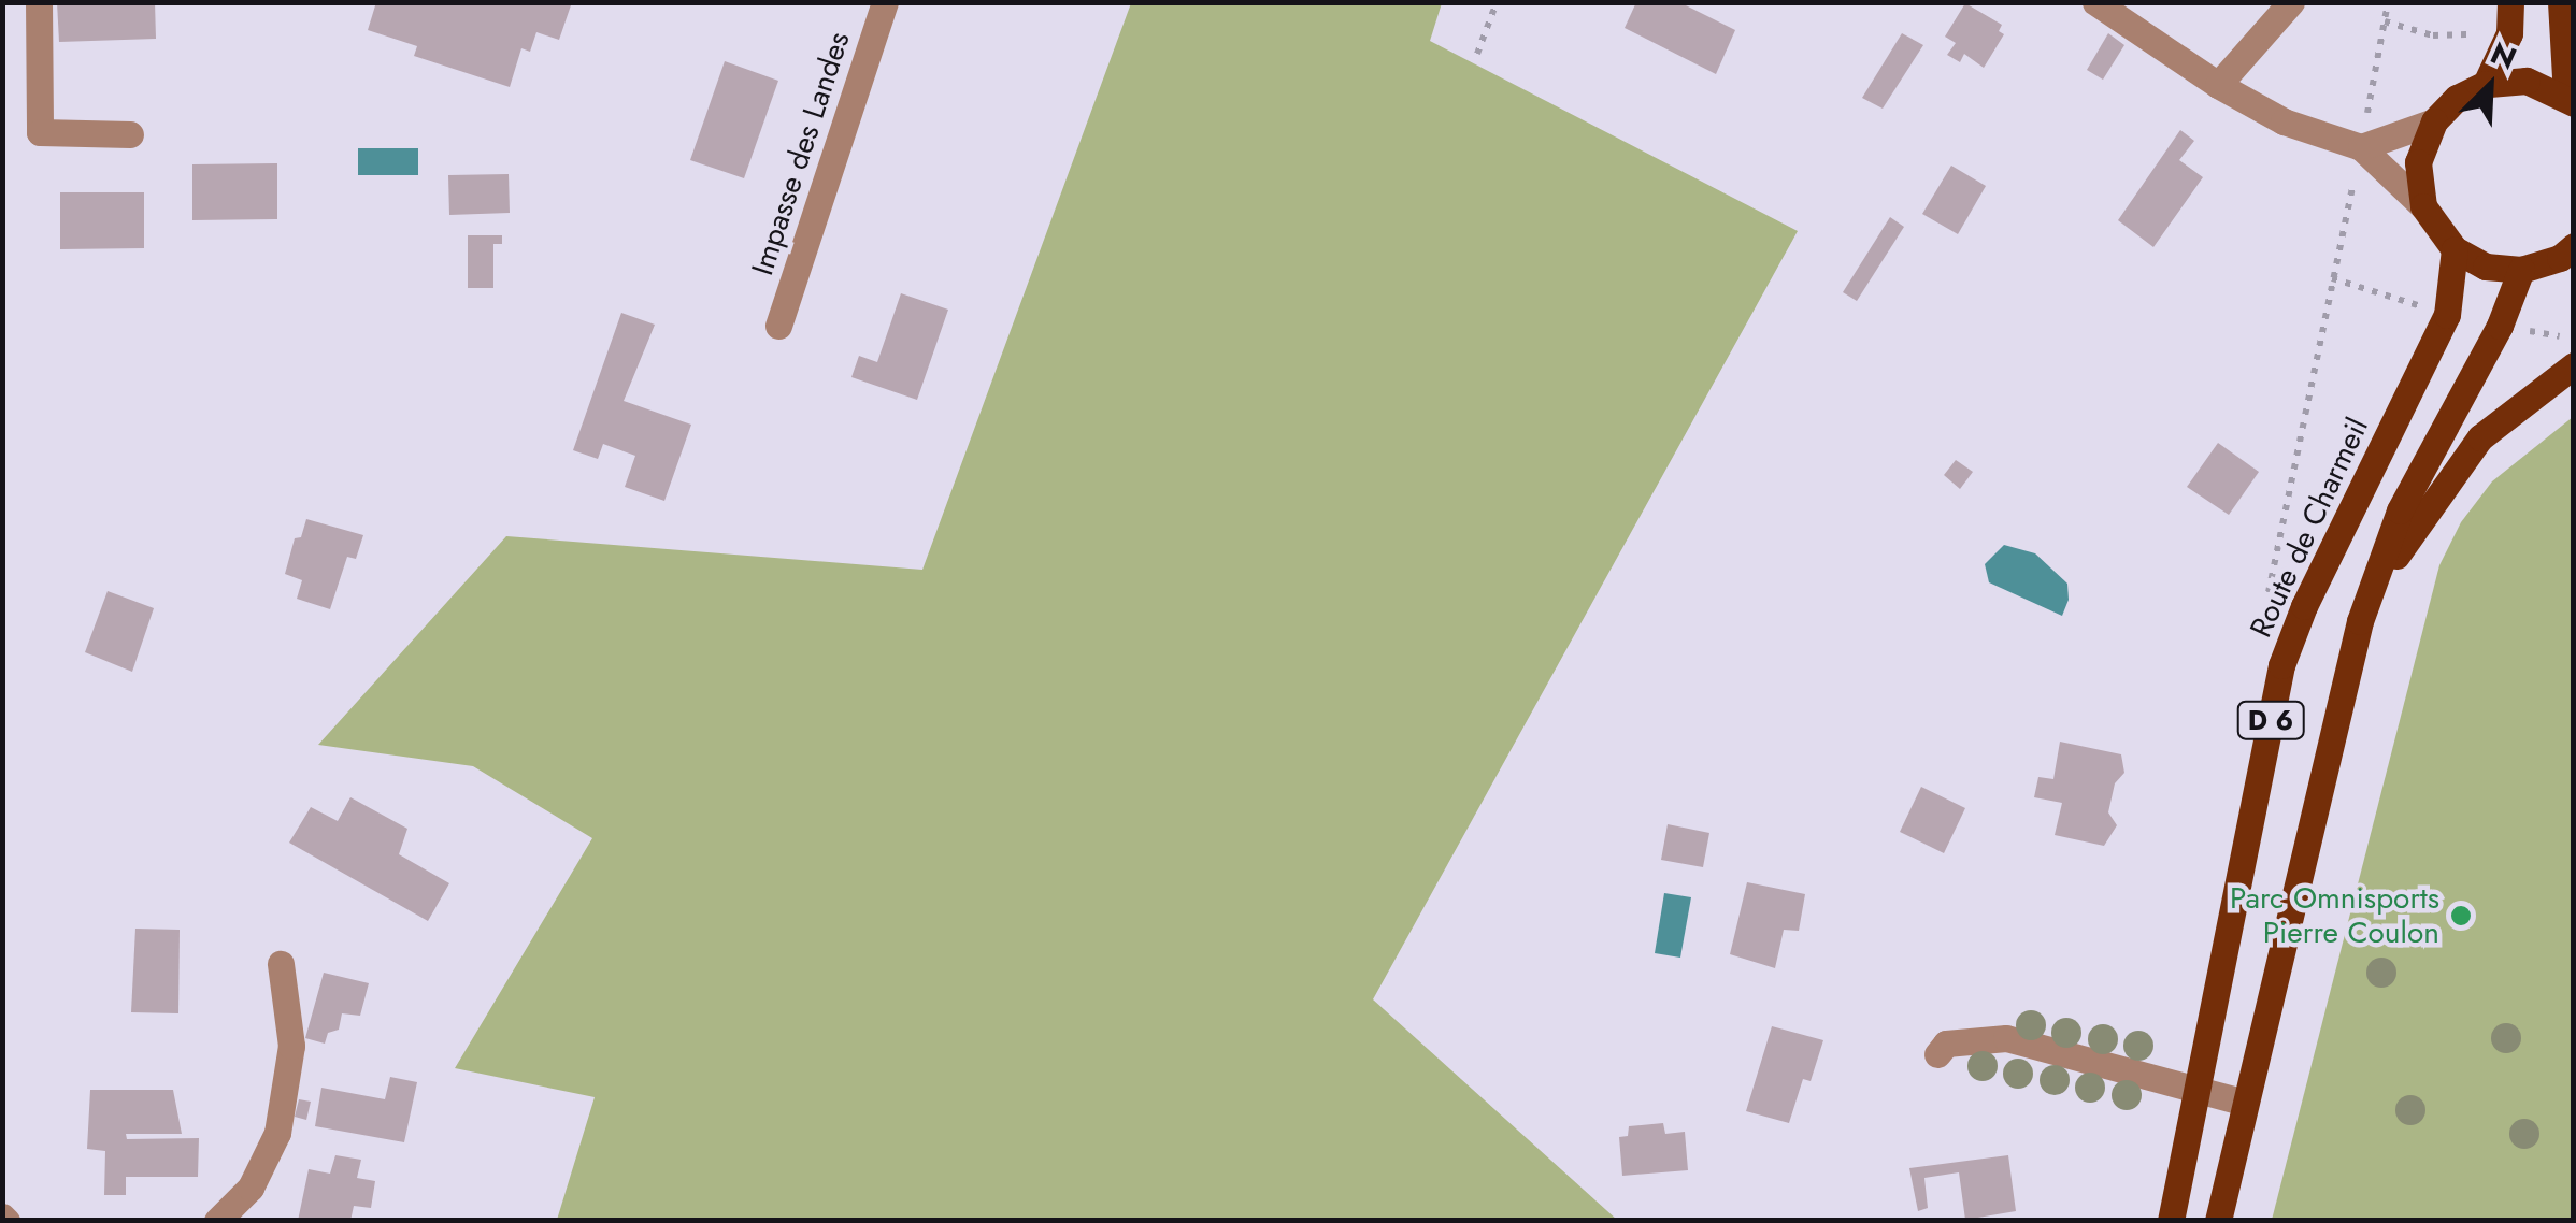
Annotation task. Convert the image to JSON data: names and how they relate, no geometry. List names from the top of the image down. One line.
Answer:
{"streets":{"main road":["Route de Charmeil","D 6"],"street":["Impasse des Landes"]},"places":["Parc Omnisports Pierre Coulon"],"north":"top right"}
